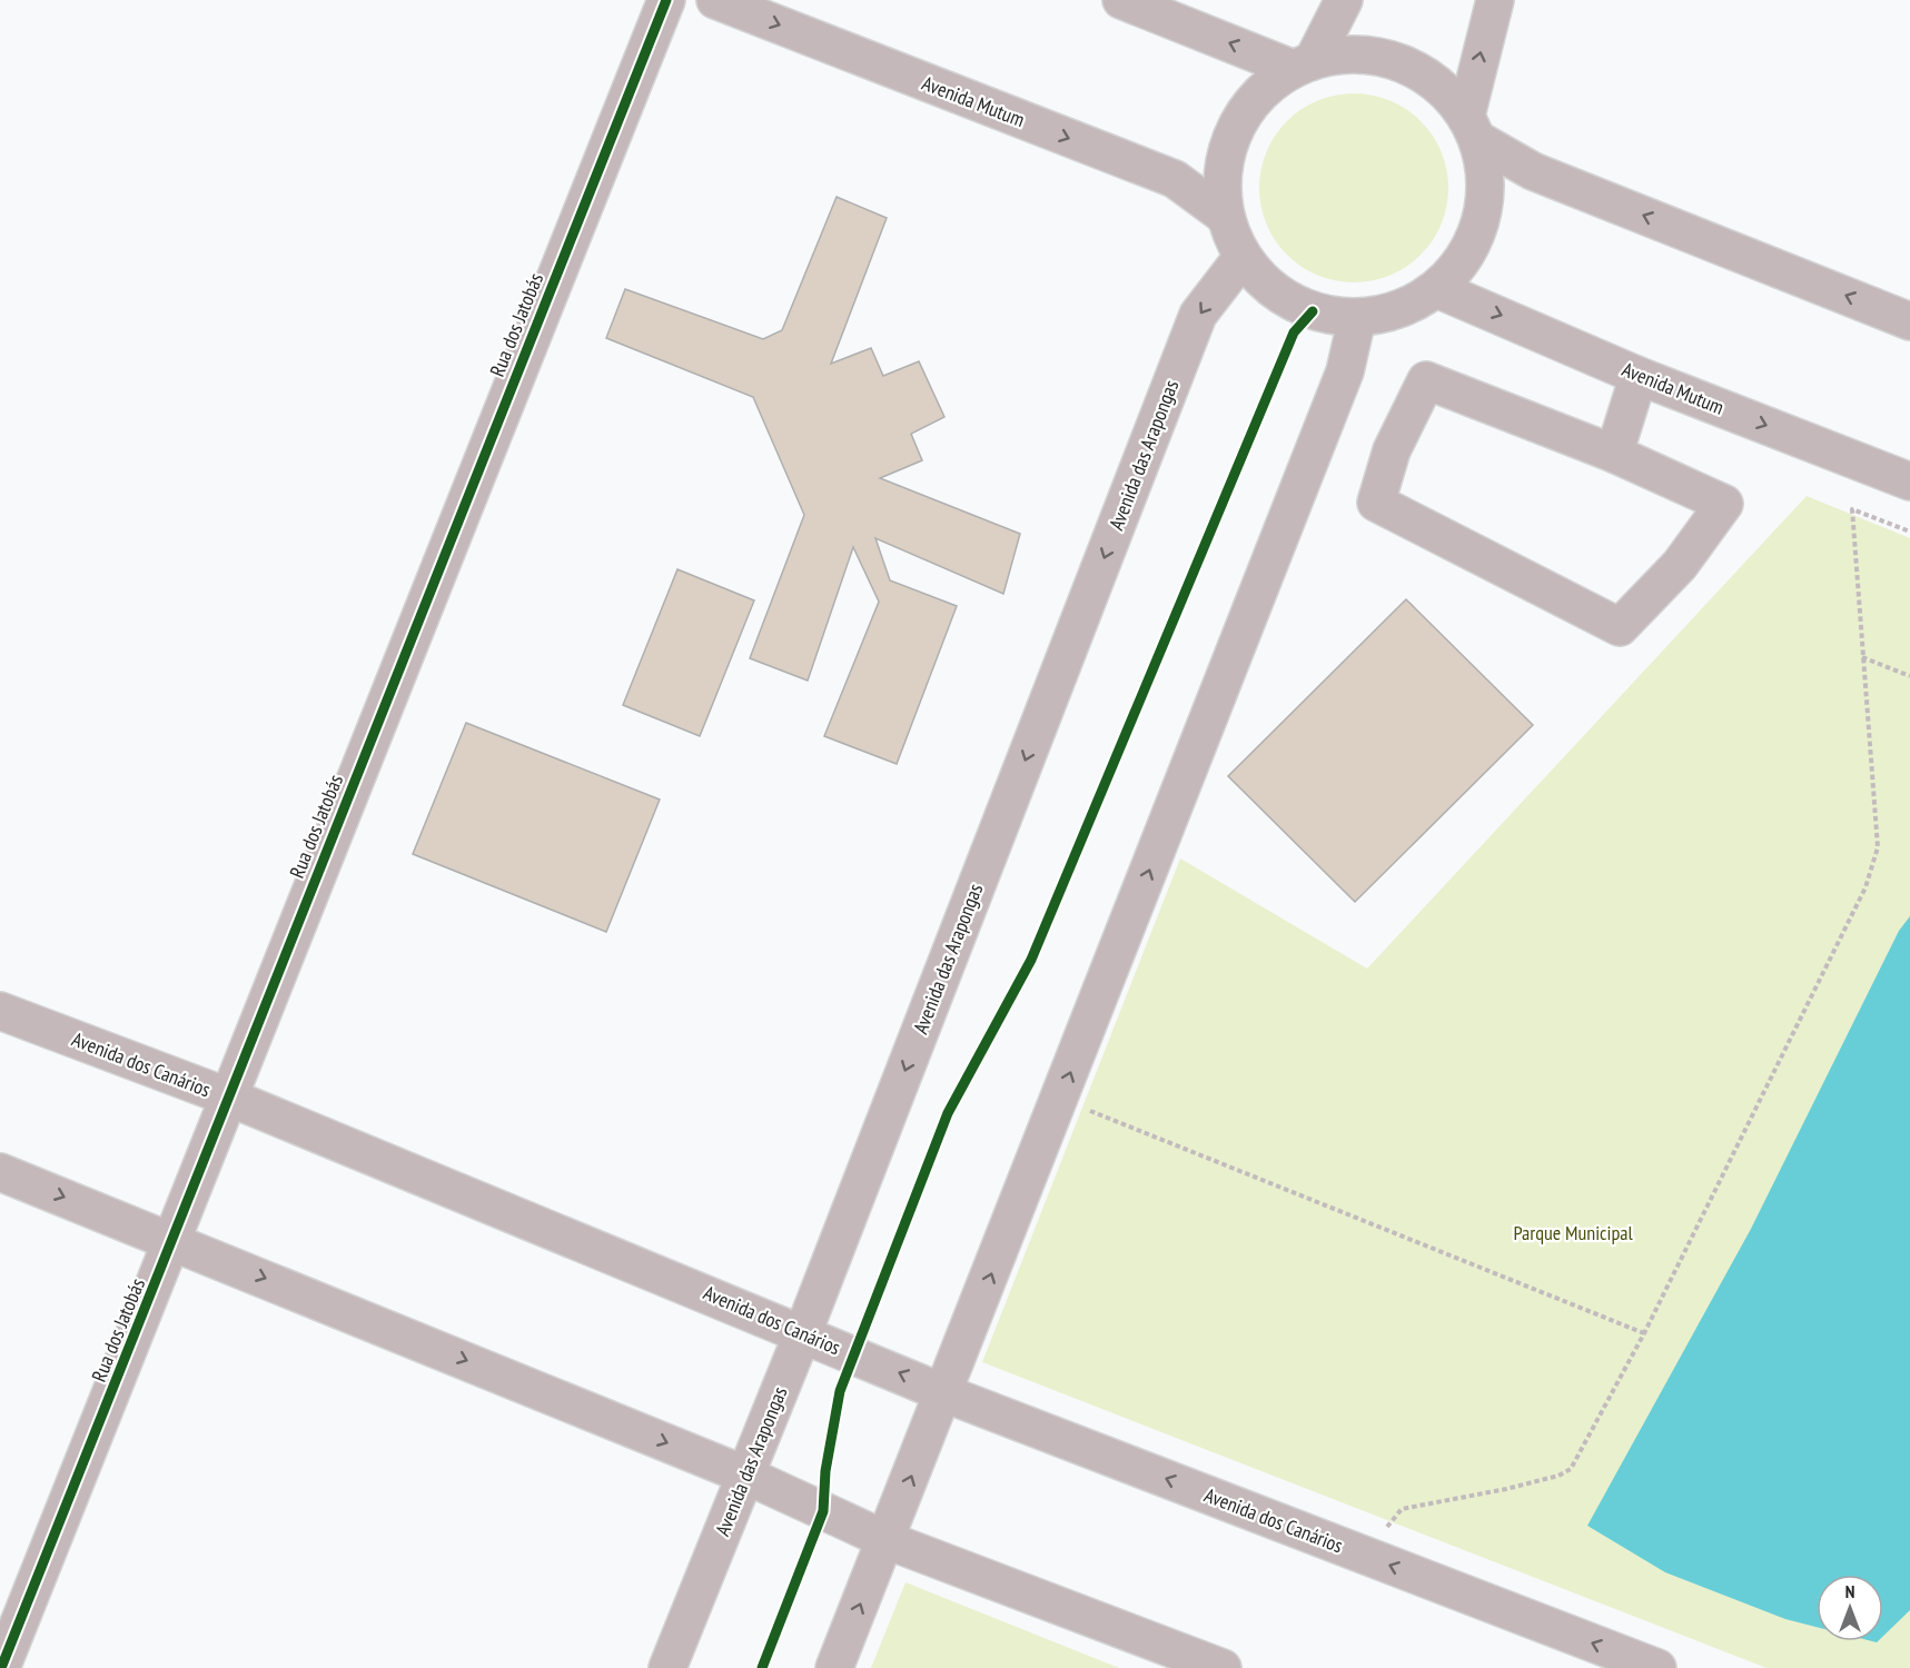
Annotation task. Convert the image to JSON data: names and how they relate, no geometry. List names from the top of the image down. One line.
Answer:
{"streets":{"street":["Avenida Mutum","Rua dos Jatobás","Avenida das Arapongas","Avenida dos Canários"]},"crossings":[["Rua dos Jatobás","Avenida dos Canários"],["Avenida das Arapongas","Avenida dos Canários"]],"parks":["Parque Municipal"],"north":"top"}
